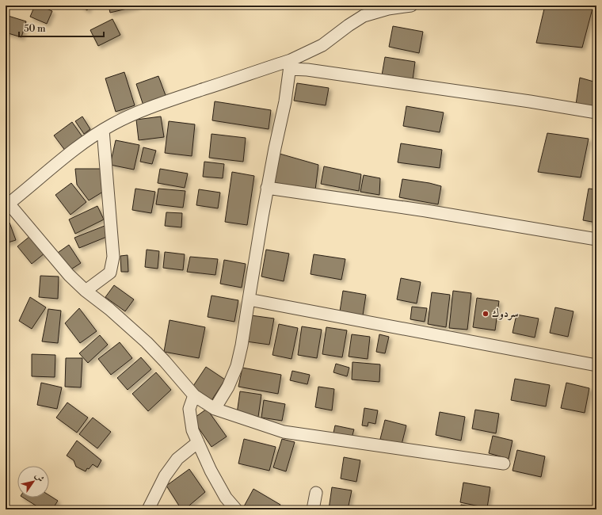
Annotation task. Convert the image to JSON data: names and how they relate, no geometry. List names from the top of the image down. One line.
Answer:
{"places":["سردوك"],"scale_bar":"50 m","north":"top right"}
